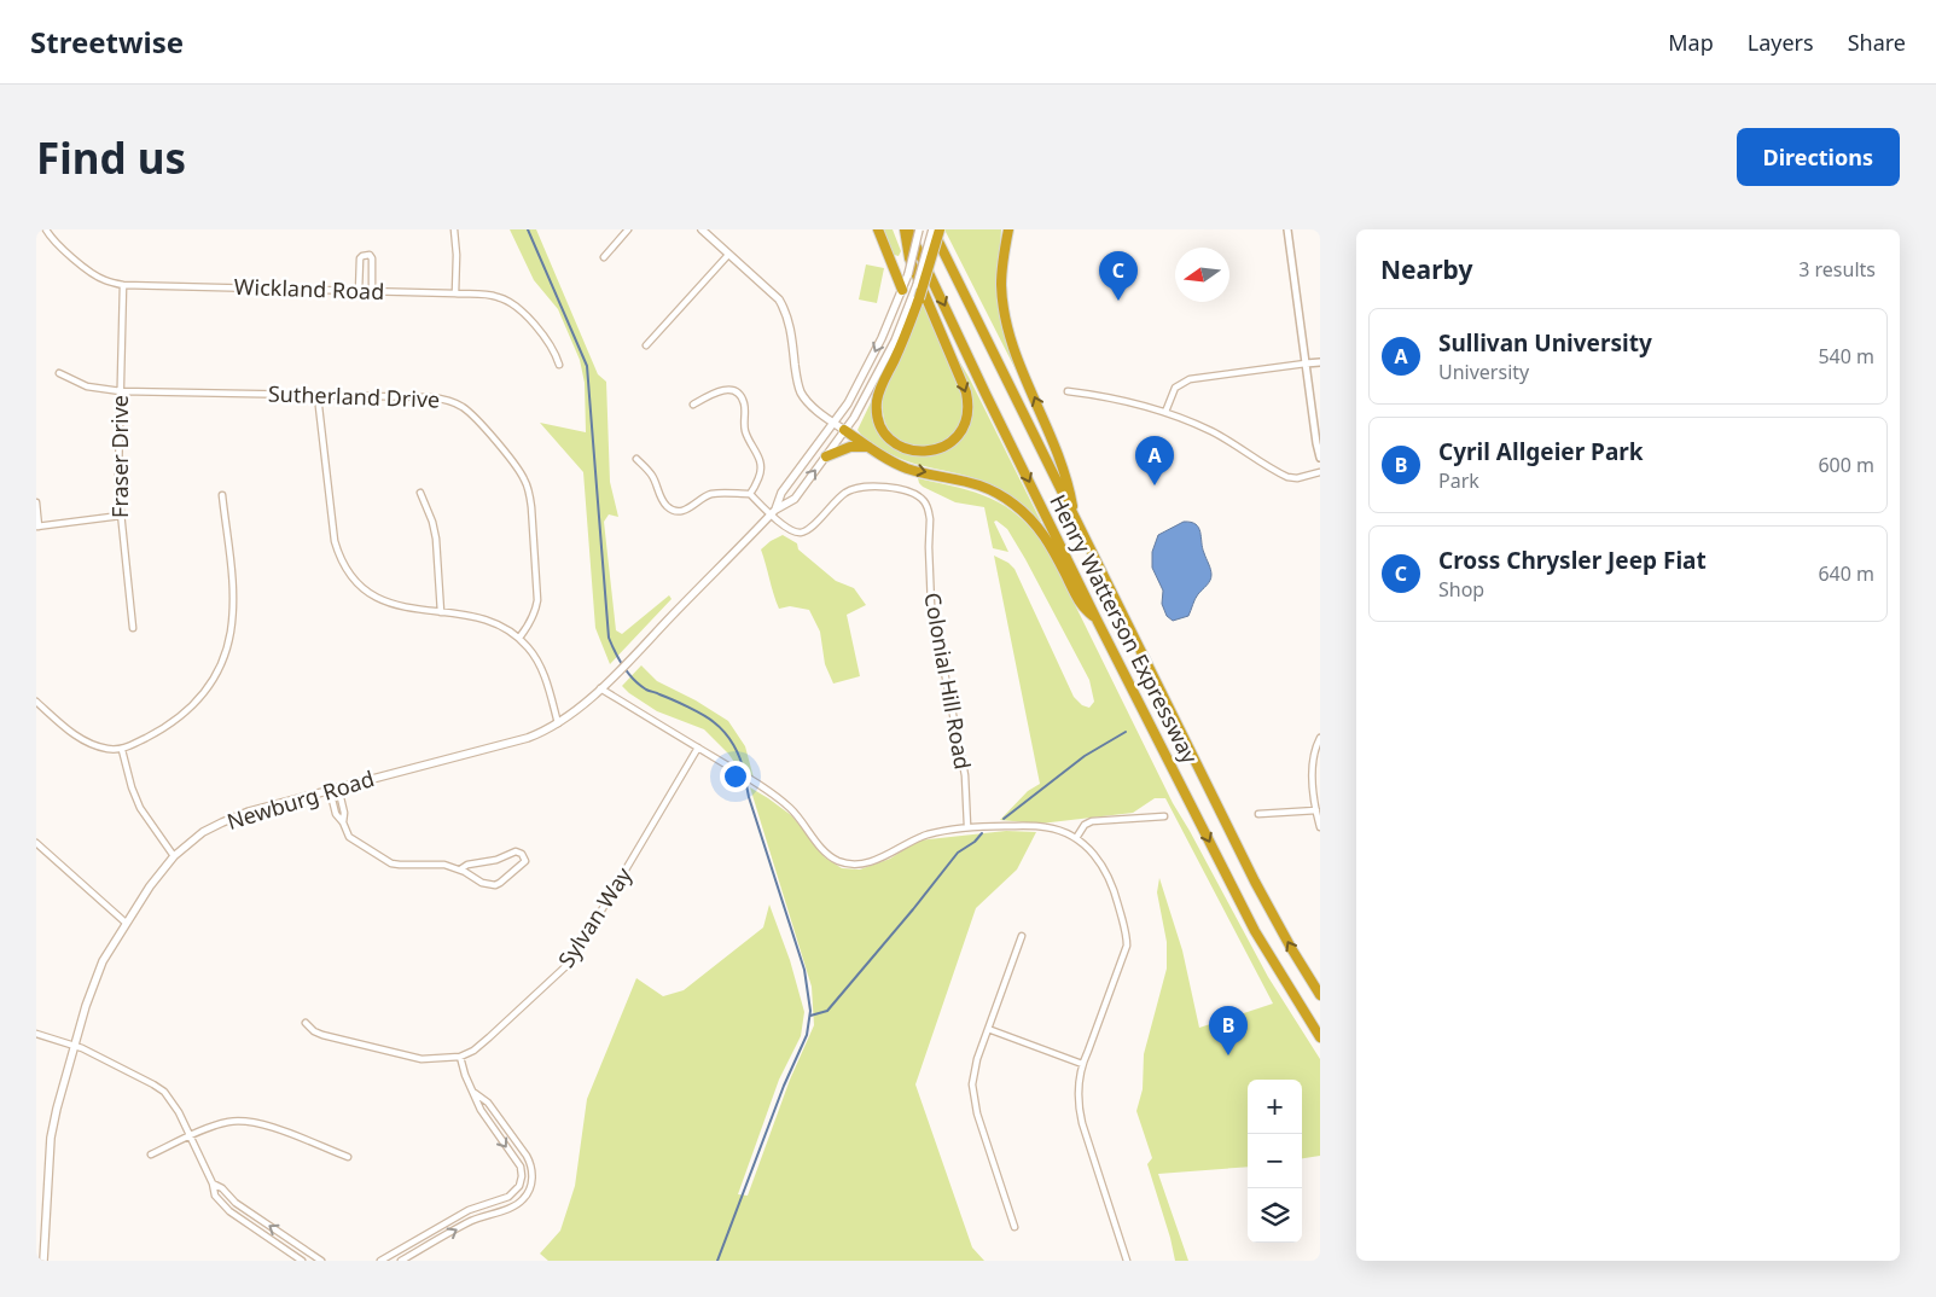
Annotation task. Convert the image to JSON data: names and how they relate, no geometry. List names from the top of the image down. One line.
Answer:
{"streets":{"highway":["Henry Watterson Expressway"],"main road":["Newburg Road"],"street":["Wickland Road","Sutherland Drive","Fraser Drive","Colonial Hill Road","Sylvan Way"]},"crossings":[["Wickland Road","Fraser Drive"],["Sutherland Drive","Fraser Drive"],["Henry Watterson Expressway","Newburg Road"],["Colonial Hill Road","Newburg Road"]],"north":"left","page":{"header":"Streetwise","nav":["Map","Layers","Share"],"buttons":"Directions","title":"Find us","heading":["Nearby","3 results"],"pins":["C","A","B"],"list":[{"mark":"A","name":"Sullivan University","note":"University","value":"540 m"},{"mark":"B","name":"Cyril Allgeier Park","note":"Park","value":"600 m"},{"mark":"C","name":"Cross Chrysler Jeep Fiat","note":"Shop","value":"640 m"}],"map_buttons":["+","−"]}}
